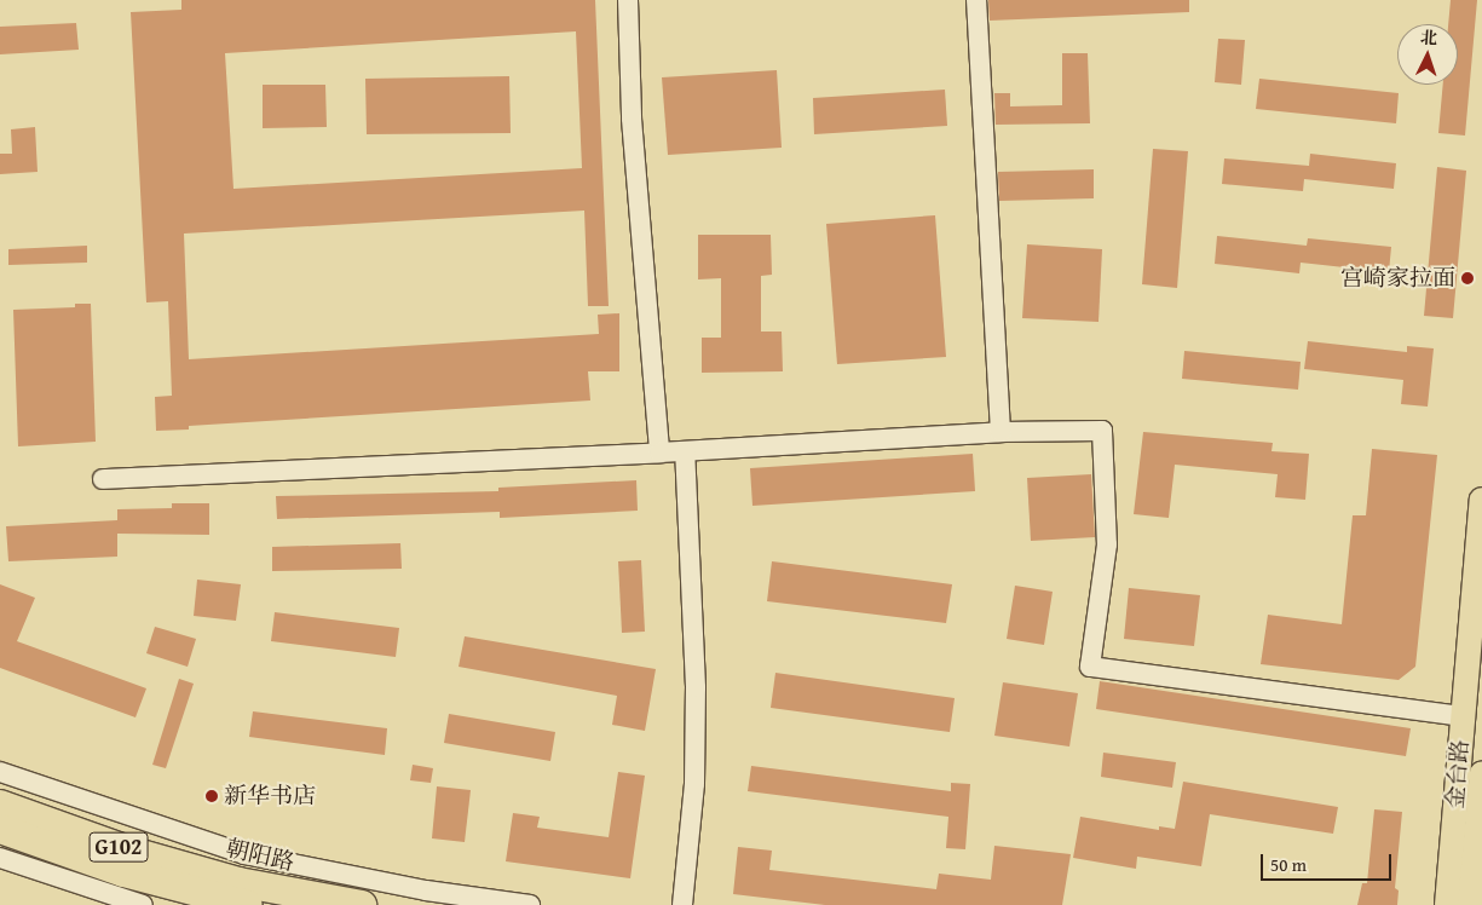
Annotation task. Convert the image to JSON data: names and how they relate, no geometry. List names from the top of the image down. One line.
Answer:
{"streets":{"highway":["G102","朝阳路"],"main road":["金台路"]},"places":["宫崎家拉面","新华书店"],"scale_bar":"50 m","north":"top"}
